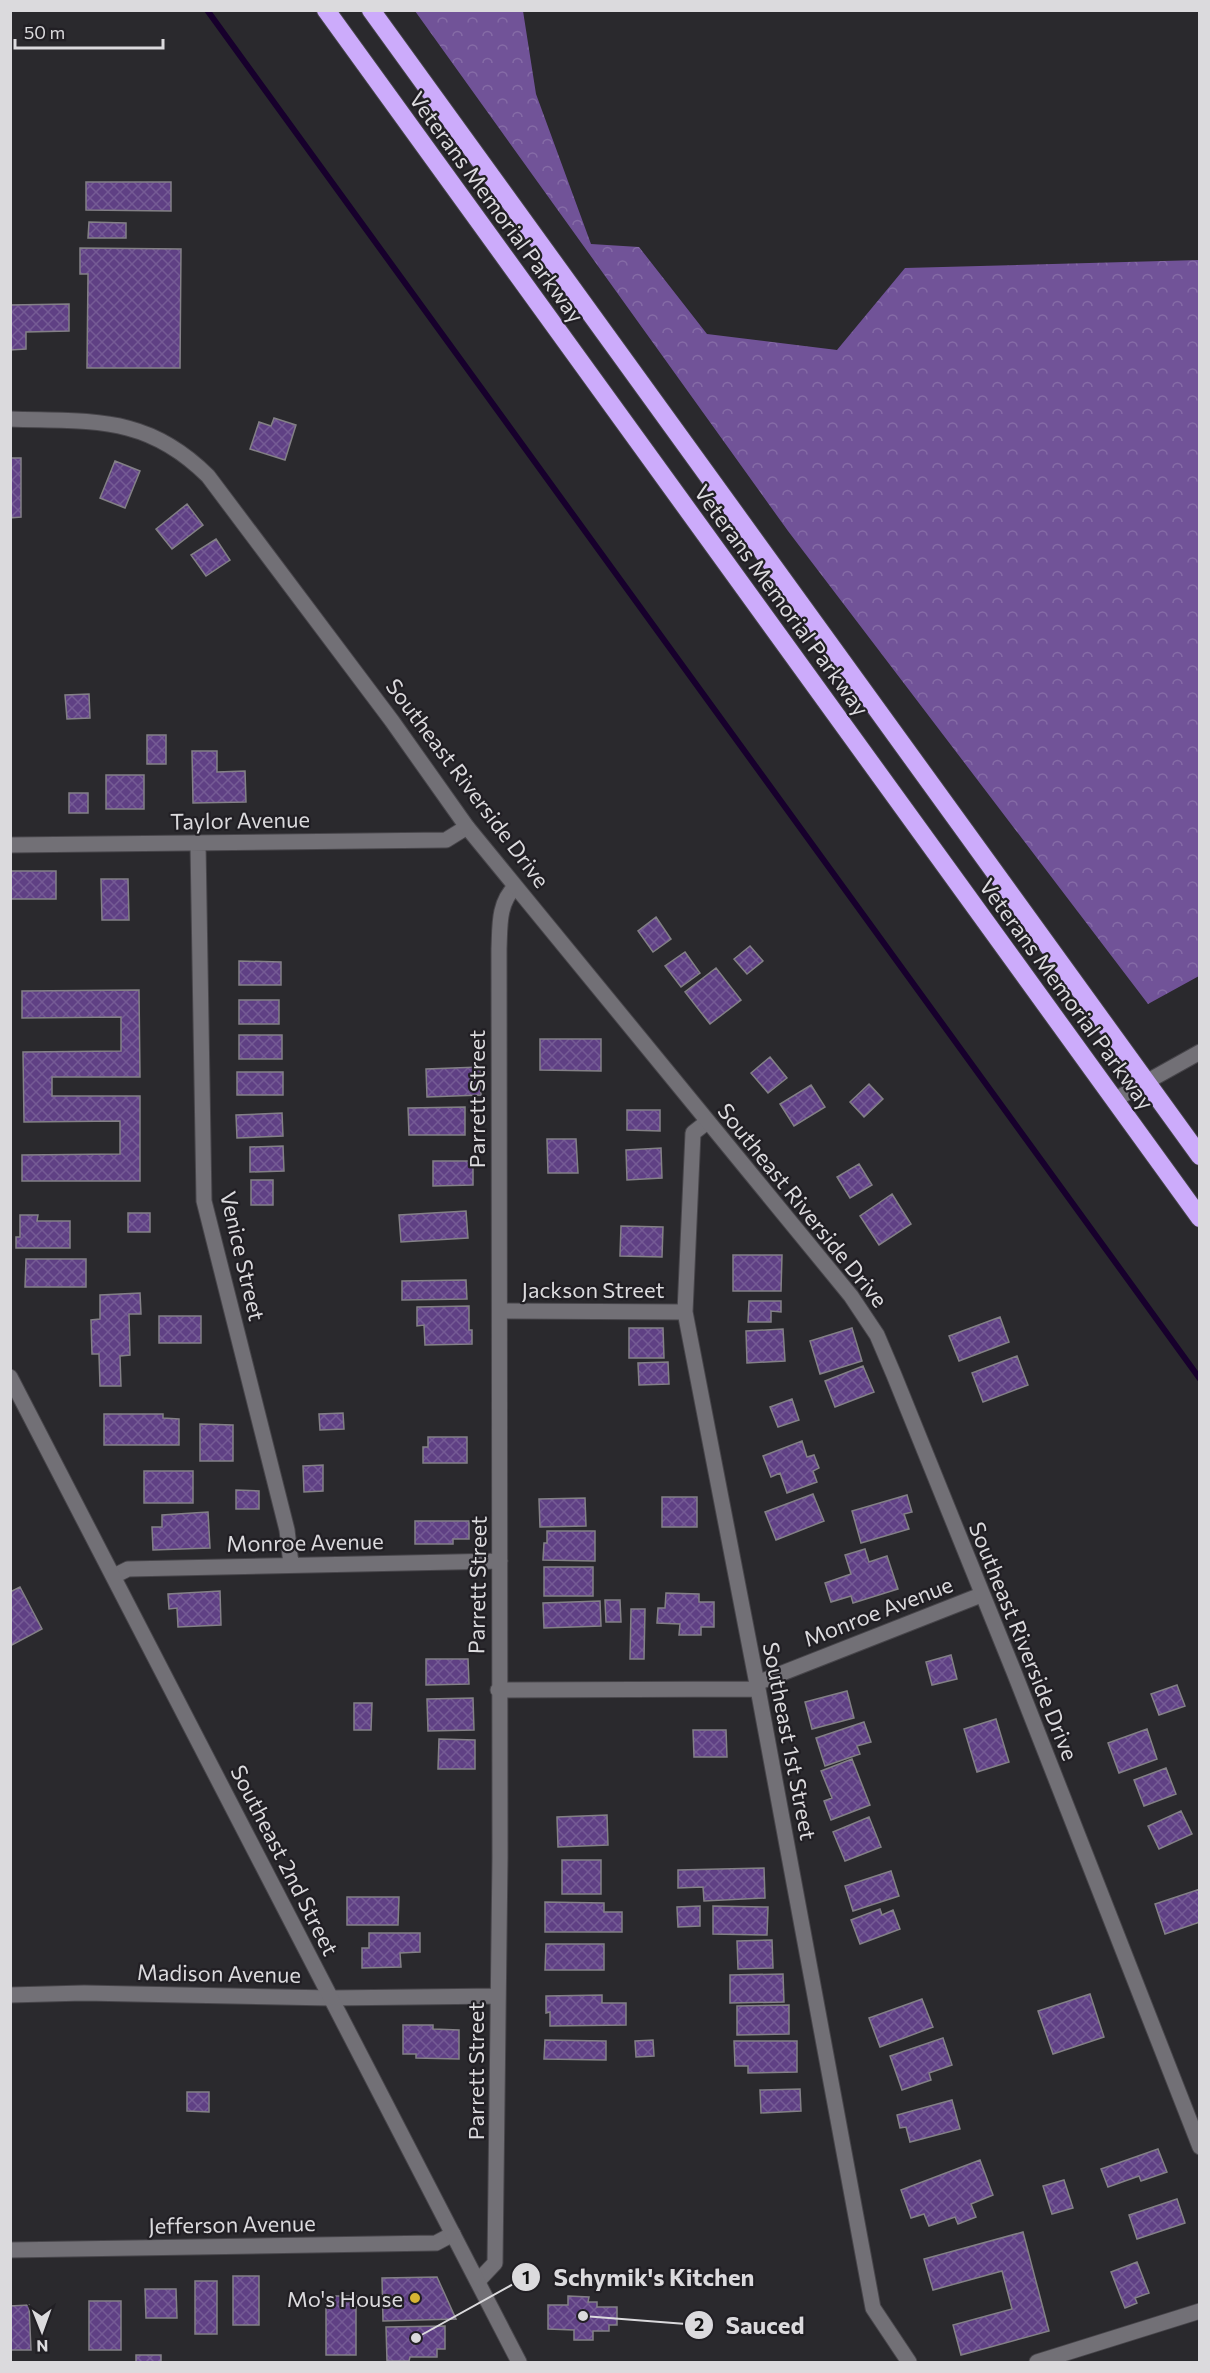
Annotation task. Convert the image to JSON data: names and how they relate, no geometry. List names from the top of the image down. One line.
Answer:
{"streets":{"highway":["Veterans Memorial Parkway"],"street":["Southeast Riverside Drive","Taylor Avenue","Parrett Street","Venice Street","Jackson Street","Monroe Avenue","Southeast 1st Street","Southeast 2nd Street","Madison Avenue","Jefferson Avenue"]},"crossings":[["Southeast Riverside Drive","Taylor Avenue"],["Southeast Riverside Drive","Parrett Street"],["Southeast Riverside Drive","Monroe Avenue"],["Southeast Riverside Drive","Southeast 1st Street"],["Taylor Avenue","Venice Street"],["Parrett Street","Jackson Street"],["Parrett Street","Monroe Avenue"],["Parrett Street","Southeast 2nd Street"],["Parrett Street","Madison Avenue"],["Venice Street","Monroe Avenue"],["Jackson Street","Southeast 1st Street"],["Monroe Avenue","Southeast 1st Street"],["Monroe Avenue","Southeast 2nd Street"],["Southeast 2nd Street","Madison Avenue"],["Southeast 2nd Street","Jefferson Avenue"]],"places":["Mo's House","Sauced","Schymik's Kitchen"],"scale_bar":"50 m","north":"bottom"}
